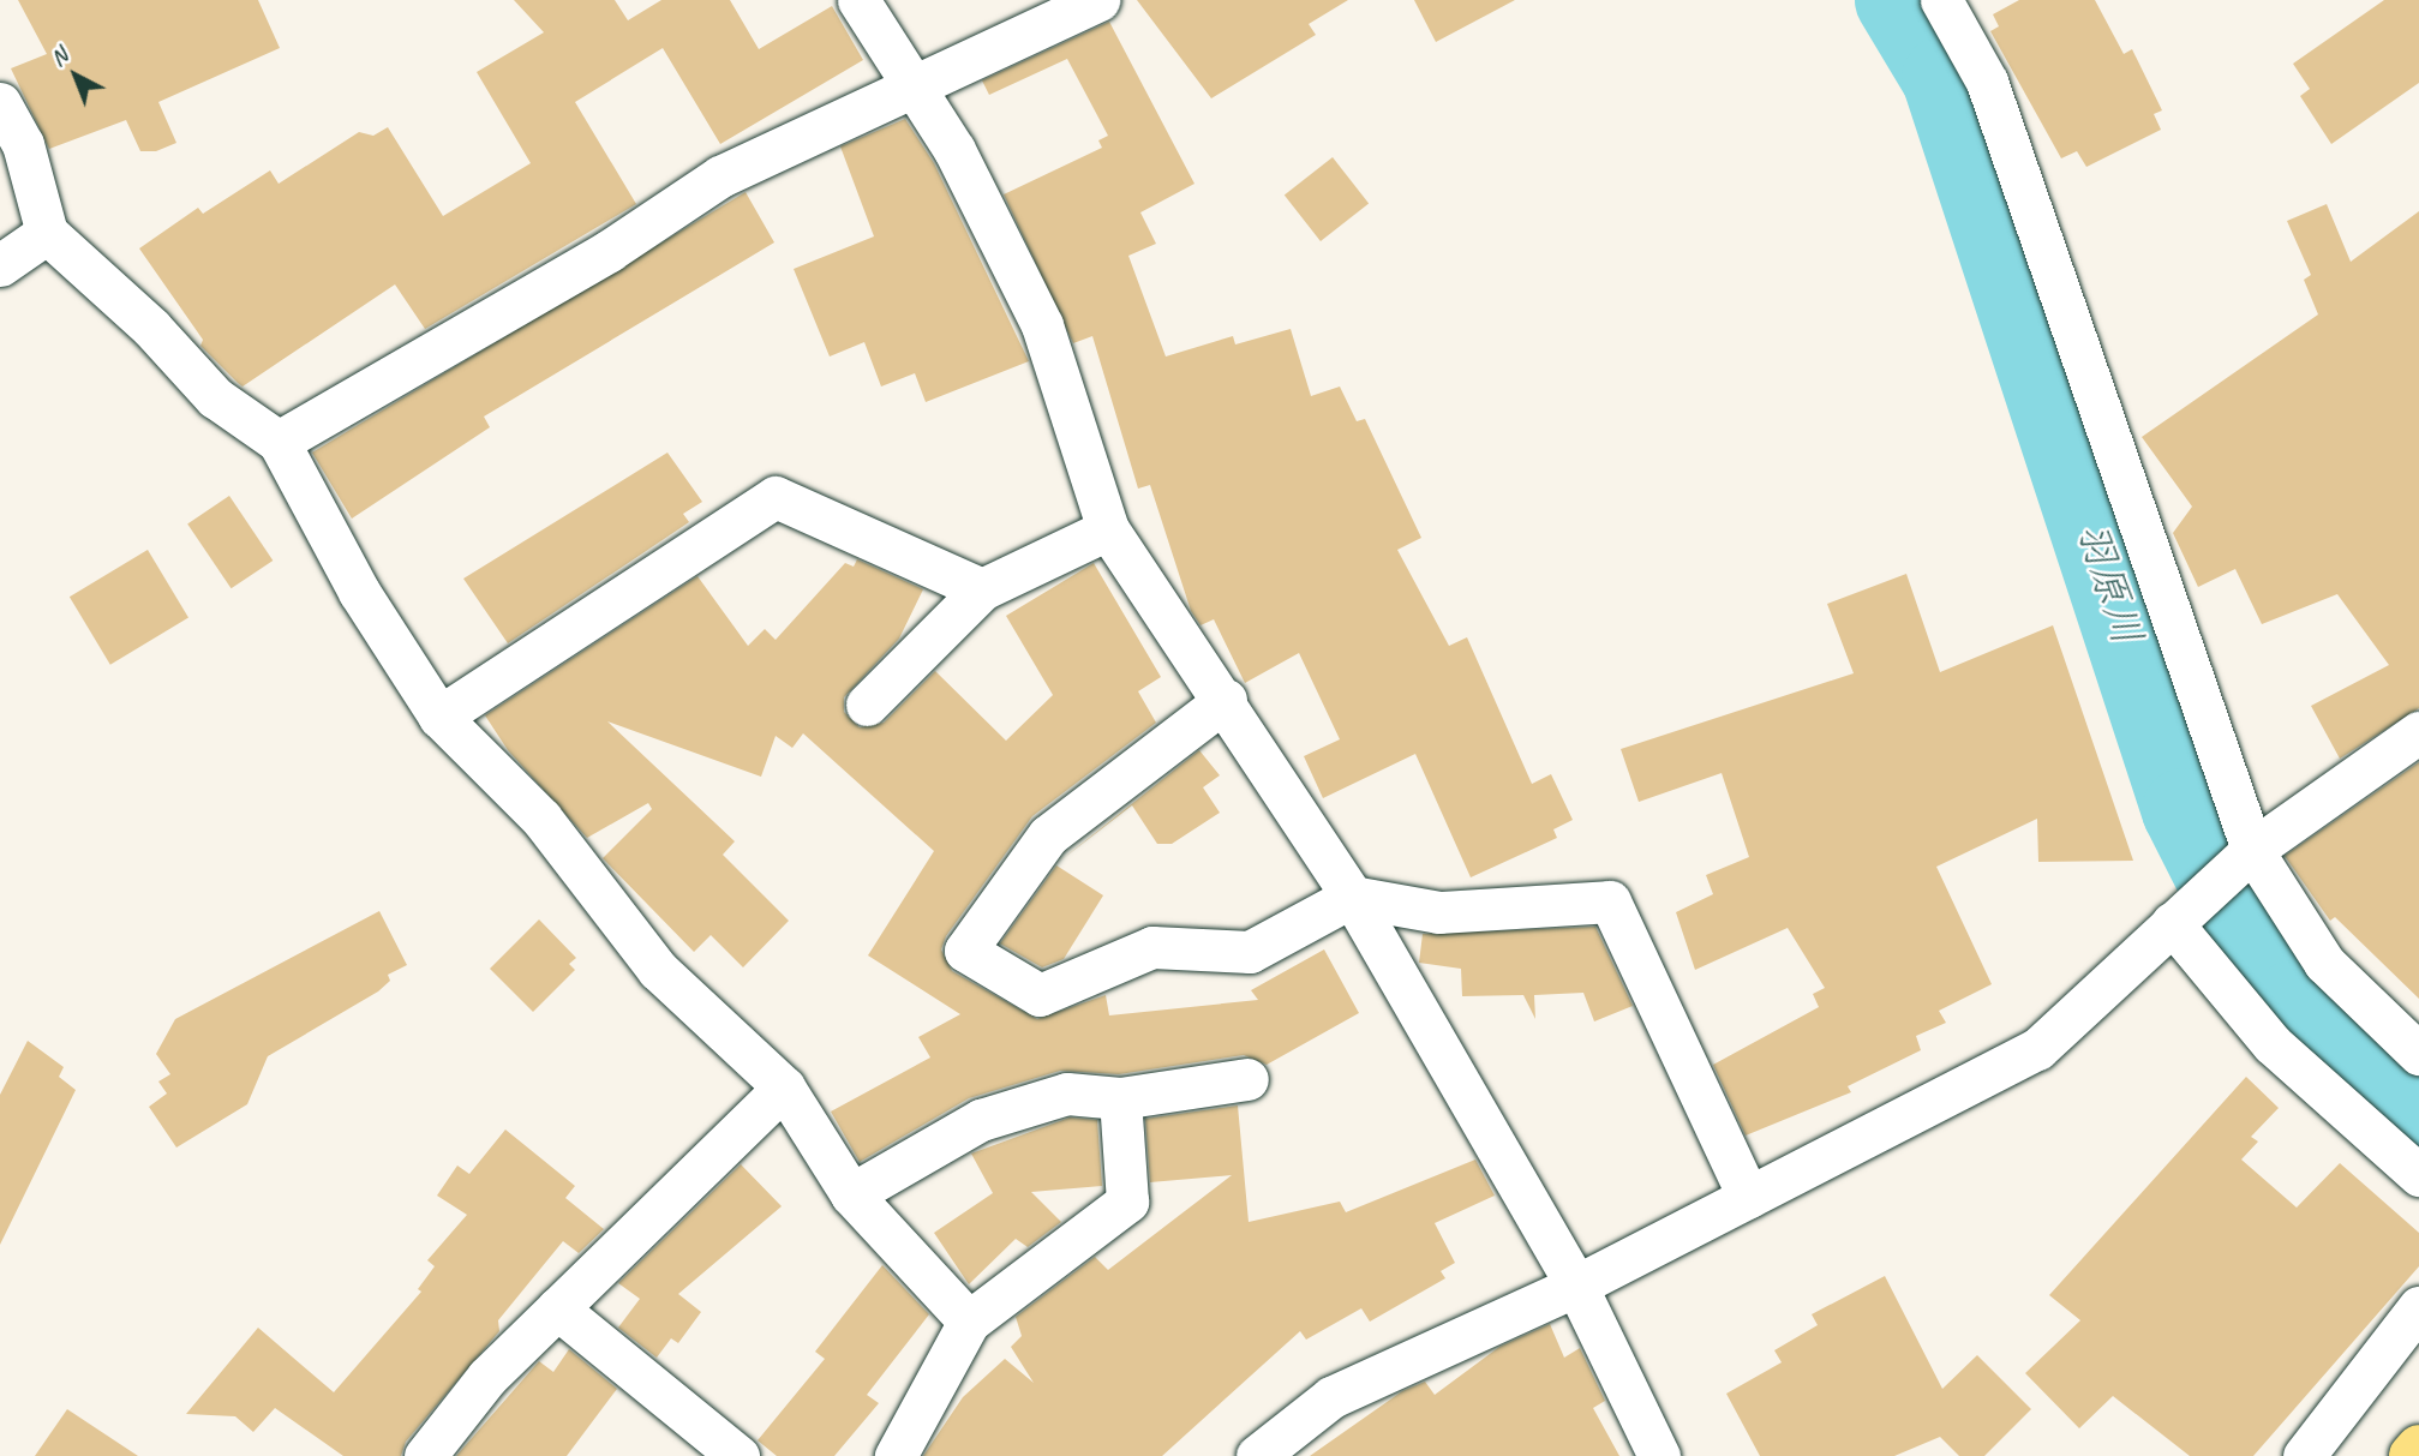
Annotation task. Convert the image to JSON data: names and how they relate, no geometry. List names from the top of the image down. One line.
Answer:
{"water":["羽原川"],"north":"top left"}
